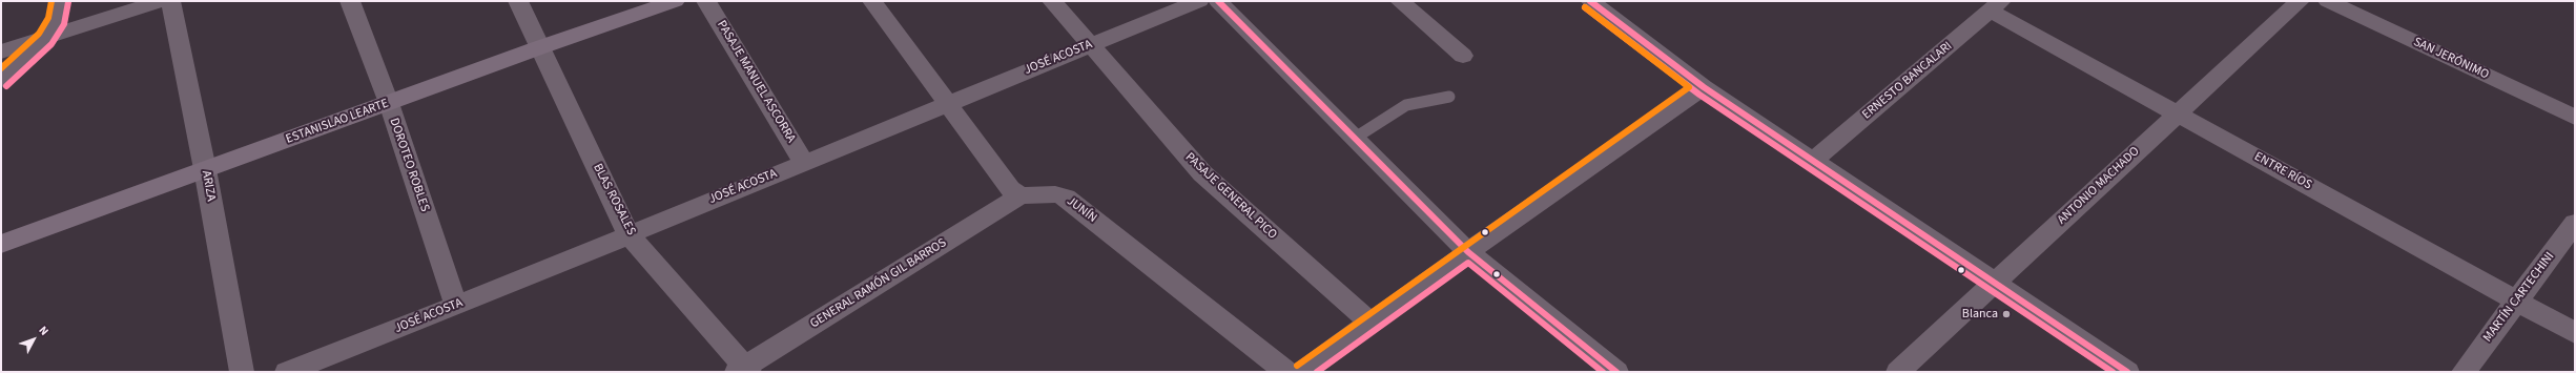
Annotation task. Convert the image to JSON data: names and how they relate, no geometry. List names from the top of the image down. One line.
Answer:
{"streets":{"main road":["ESTANISLAO LEARTE"],"street":["JOSÉ ACOSTA","SAN JERÓNIMO","ERNESTO BANCALARI","PASAJE MANUEL ASCORRA","DOROTEO ROBLES","ENTRE RÍOS","ARIZA","ANTONIO MACHADO","PASAJE GENERAL PICO","BLAS ROSALES","JUNÍN","GENERAL RAMÓN GIL BARROS","MARTÍN CARTECHINI"]},"crossings":[["JOSÉ ACOSTA","PASAJE MANUEL ASCORRA"],["JOSÉ ACOSTA","DOROTEO ROBLES"],["JOSÉ ACOSTA","PASAJE GENERAL PICO"],["JOSÉ ACOSTA","BLAS ROSALES"],["ERNESTO BANCALARI","ENTRE RÍOS"],["ESTANISLAO LEARTE","DOROTEO ROBLES"],["ESTANISLAO LEARTE","ARIZA"],["ESTANISLAO LEARTE","BLAS ROSALES"],["ENTRE RÍOS","ANTONIO MACHADO"],["ENTRE RÍOS","MARTÍN CARTECHINI"],["BLAS ROSALES","GENERAL RAMÓN GIL BARROS"],["JUNÍN","GENERAL RAMÓN GIL BARROS"]],"places":["Blanca"],"north":"top right"}
